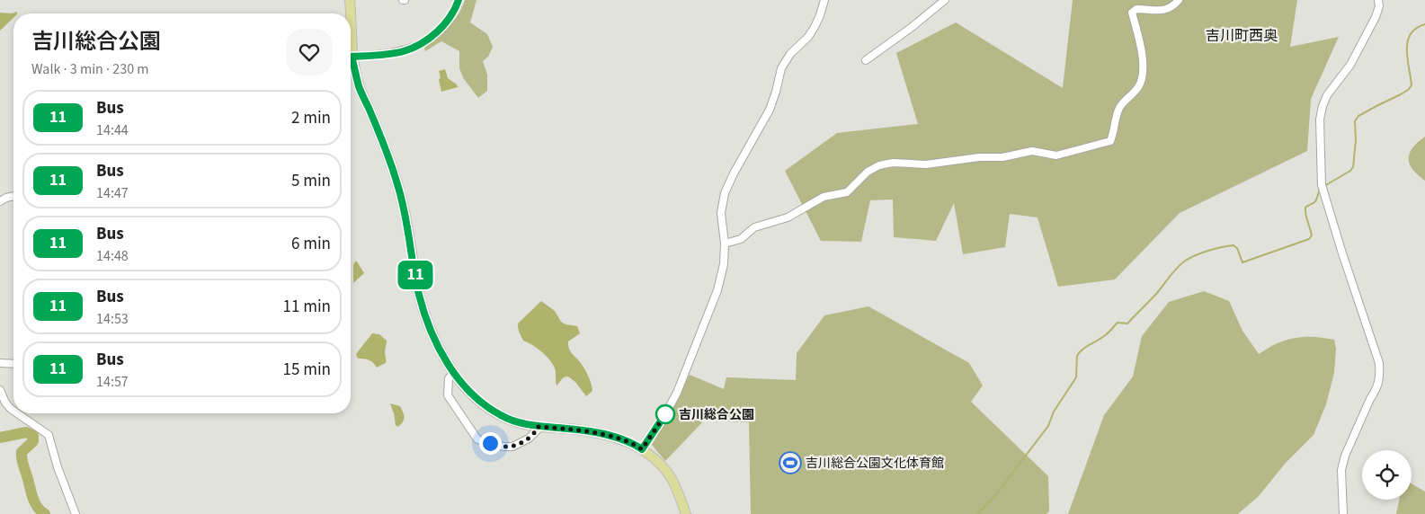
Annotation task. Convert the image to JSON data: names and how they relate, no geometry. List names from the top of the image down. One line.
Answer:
{"districts":["吉川町西奥"],"places":{"other":["吉川総合公園"],"sports":["吉川総合公園文化体育館"]},"lines":["bus line 11"],"page":{"on_map":"11","heading":["吉川総合公園","Walk · 3 min · 230 m"],"list":[{"mark":"11","name":"Bus","note":"14:44","value":"2 min"},{"mark":"11","name":"Bus","note":"14:47","value":"5 min"},{"mark":"11","name":"Bus","note":"14:48","value":"6 min"},{"mark":"11","name":"Bus","note":"14:53","value":"11 min"},{"mark":"11","name":"Bus","note":"14:57","value":"15 min"}]}}
